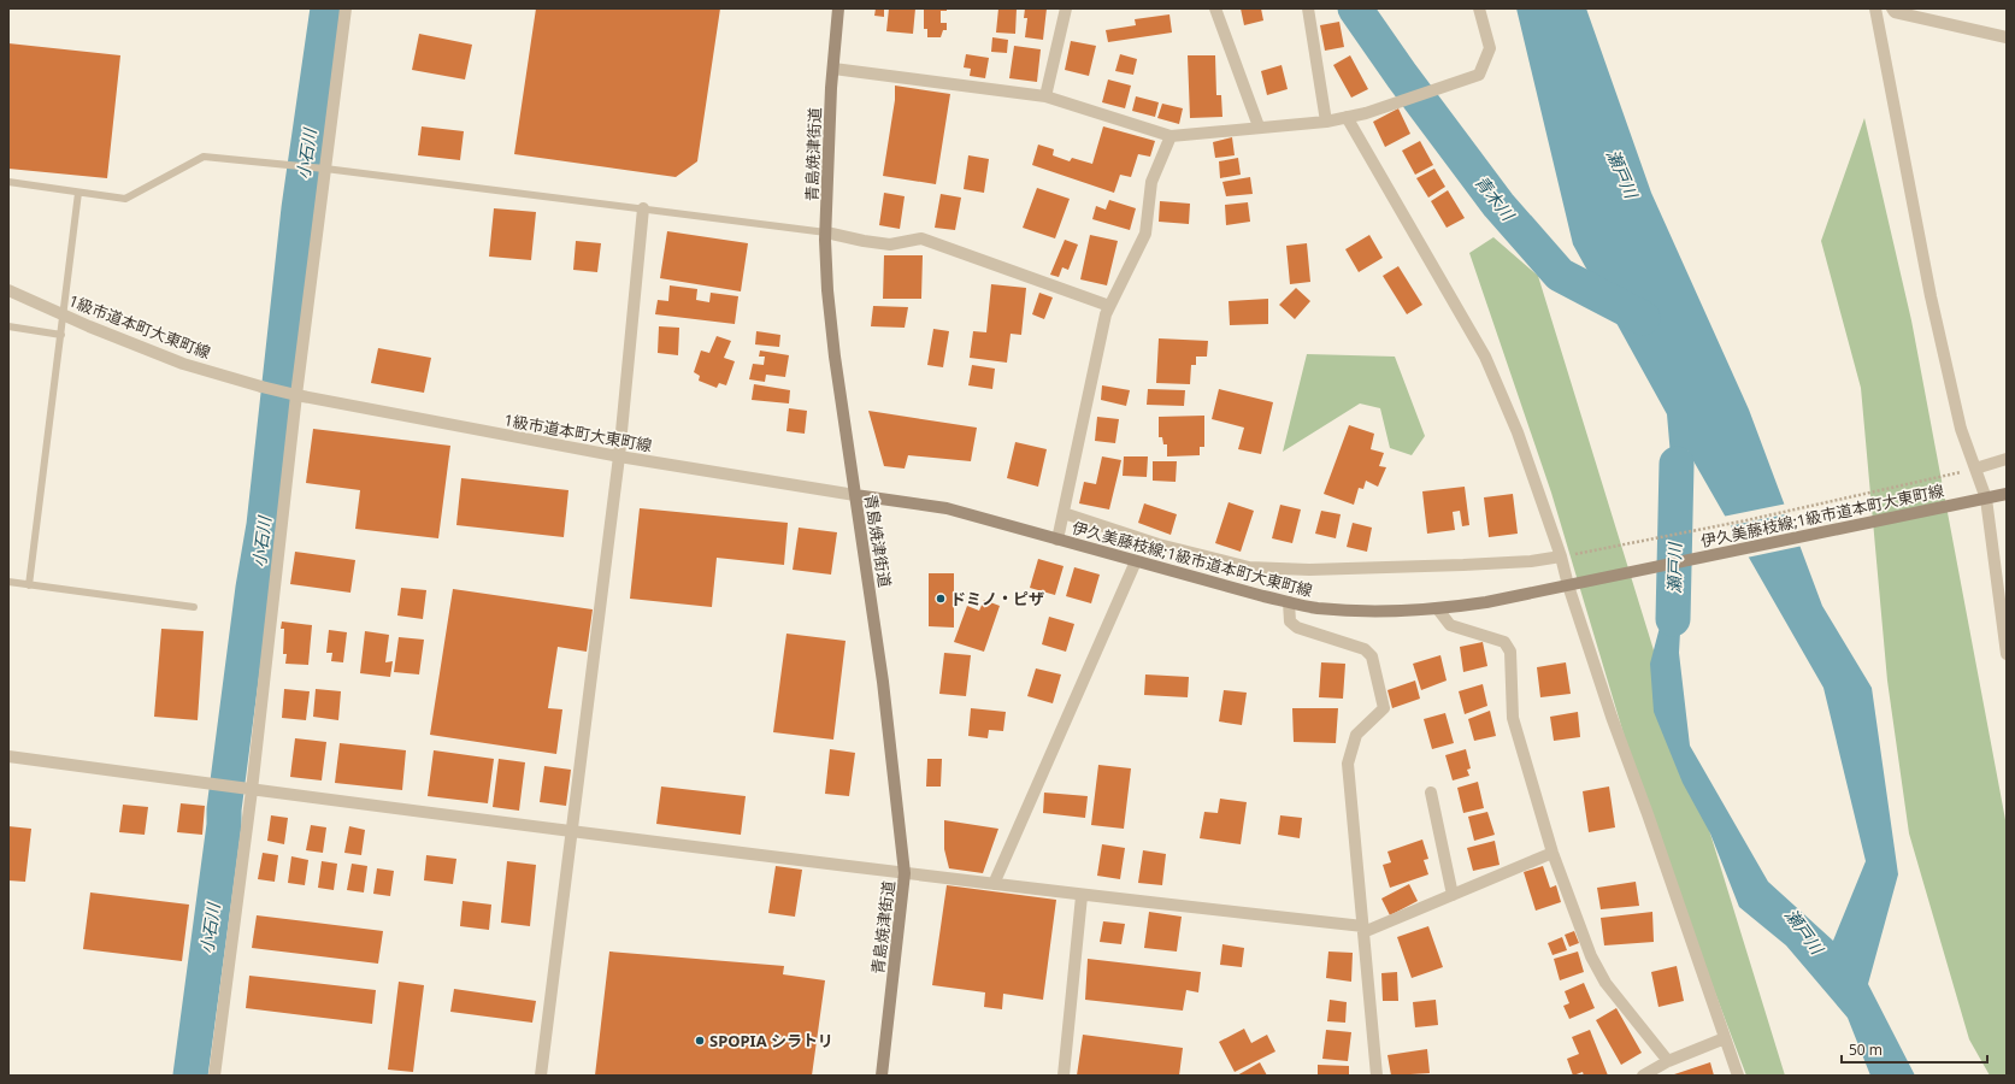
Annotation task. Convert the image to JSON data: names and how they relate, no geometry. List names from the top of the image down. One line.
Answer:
{"streets":{"main road":["青島焼津街道","伊久美藤枝線;1級市道本町大東町線"],"street":["1級市道本町大東町線"]},"crossings":[["青島焼津街道","1級市道本町大東町線"],["青島焼津街道","伊久美藤枝線;1級市道本町大東町線"],["1級市道本町大東町線","伊久美藤枝線;1級市道本町大東町線"]],"water":["小石川","瀬戸川","青木川"],"places":["ドミノ・ピザ","SPOPIA シラトリ"],"scale_bar":"50 m"}
